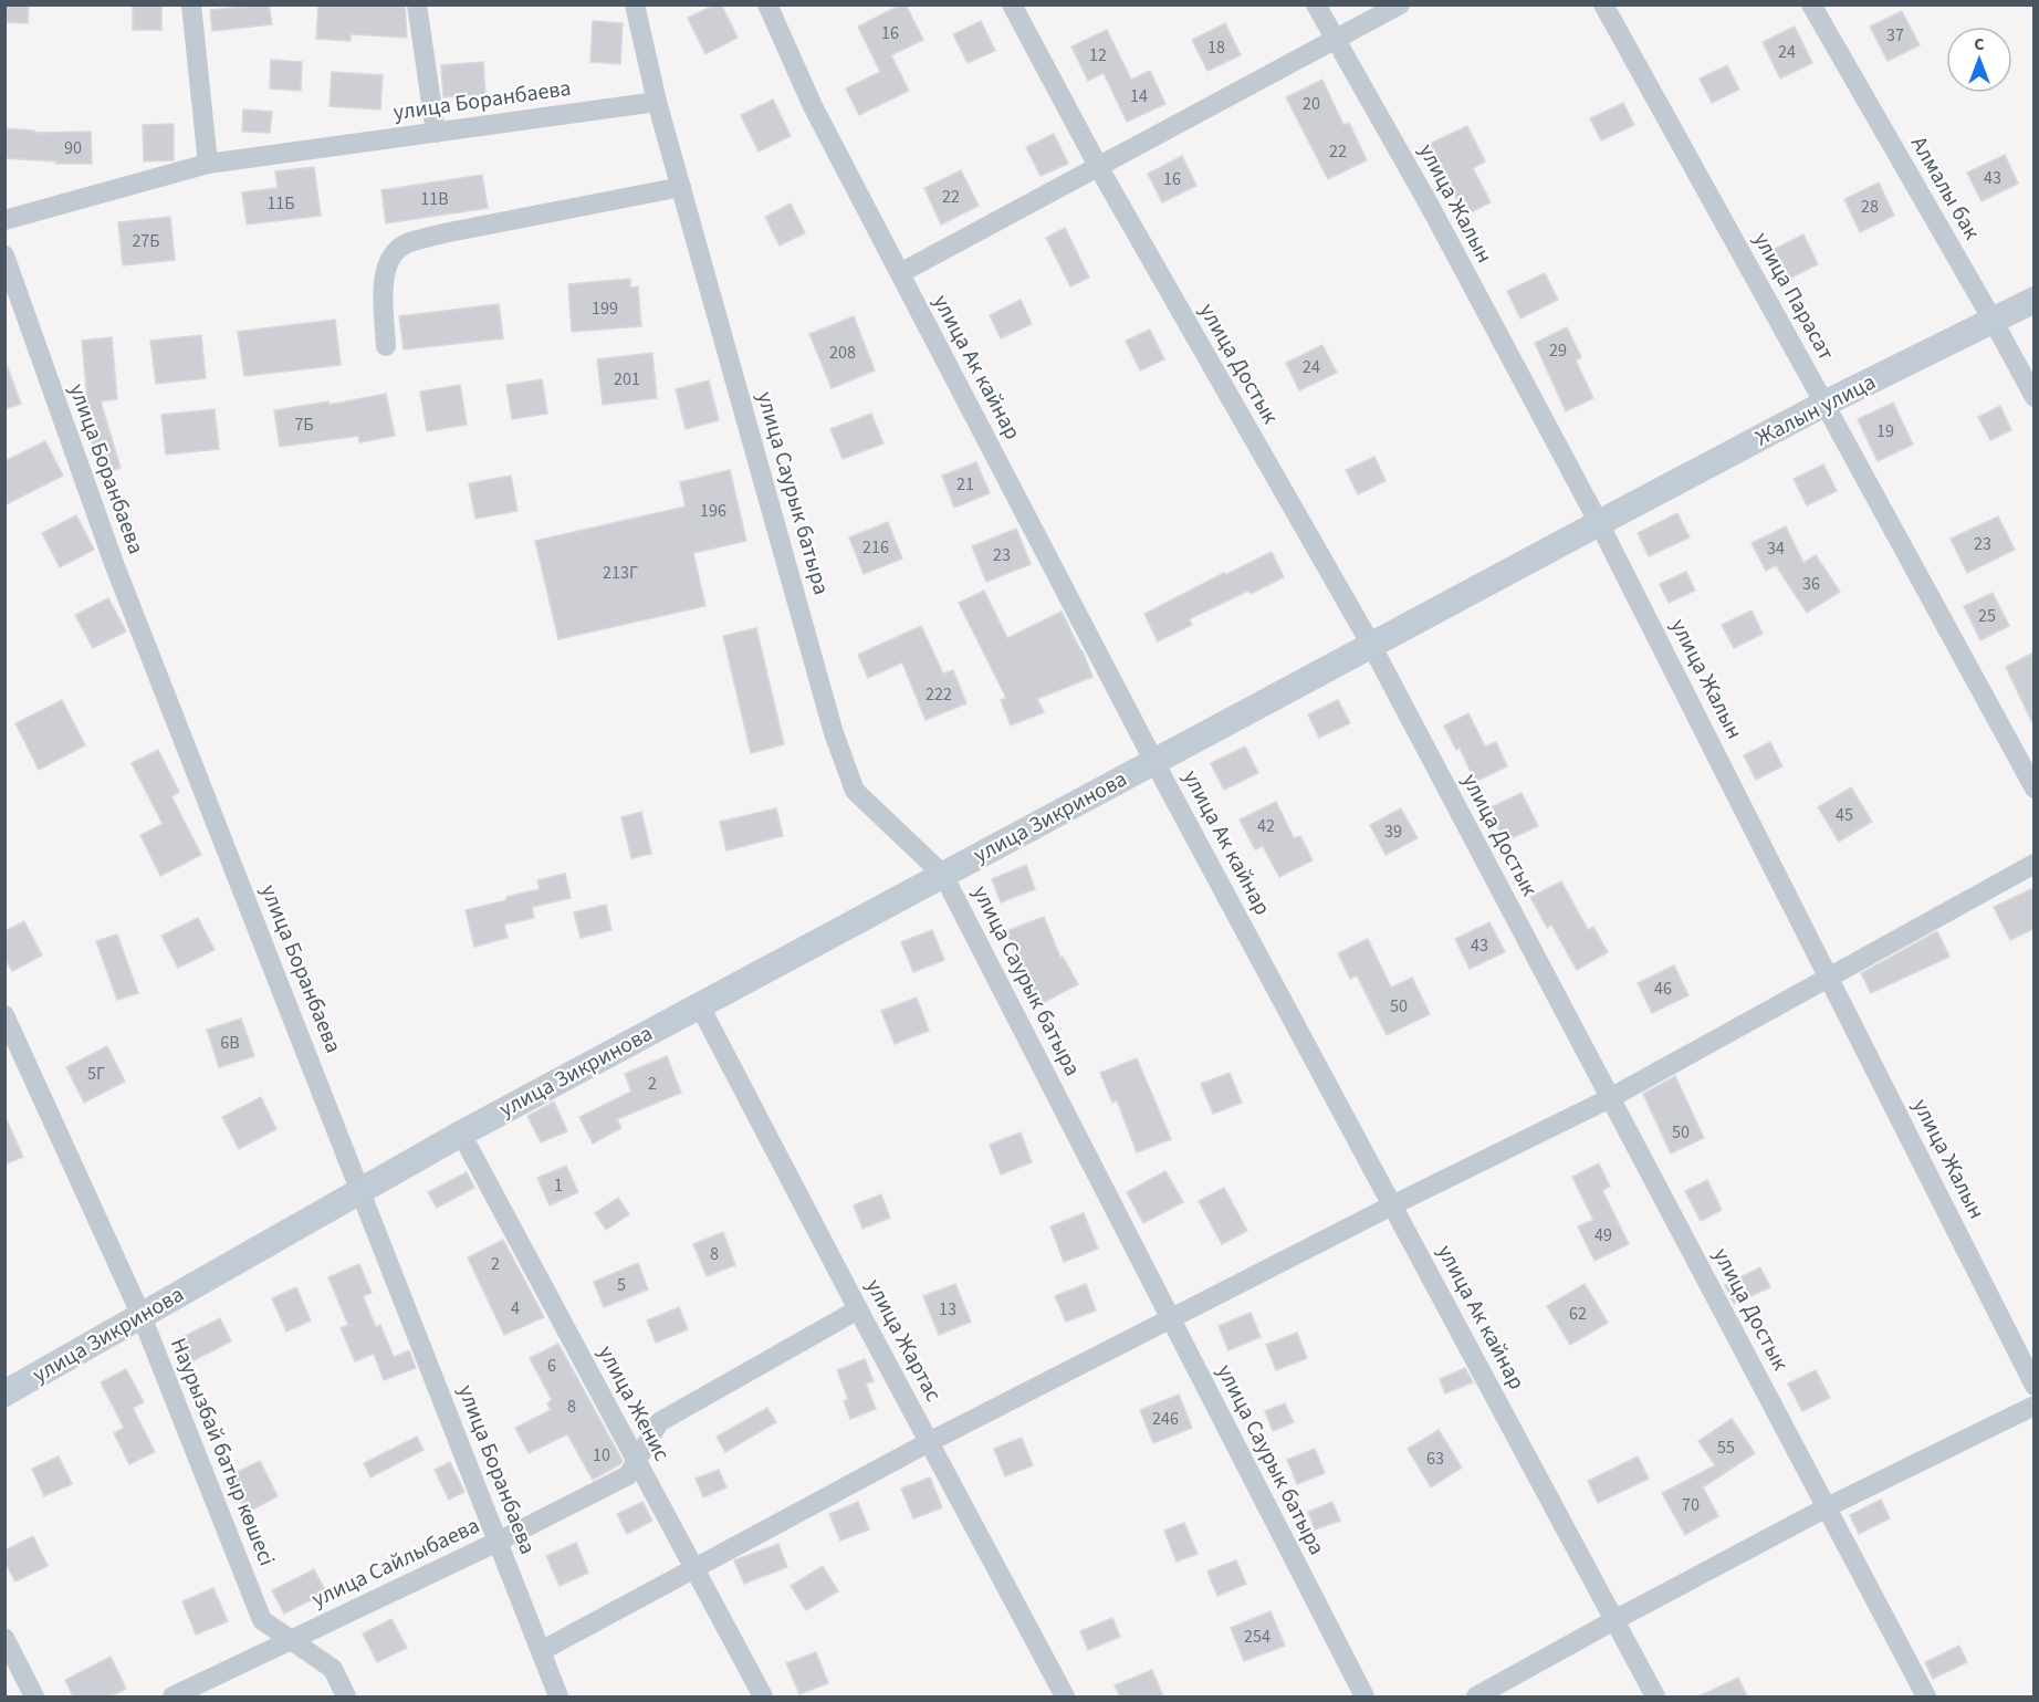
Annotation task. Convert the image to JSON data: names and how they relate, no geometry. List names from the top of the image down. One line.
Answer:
{"streets":{"street":["улица Боранбаева","Алмалы бак","улица Жалын","улица Парасат","улица Достык","улица Ак кайнар","Жалын улица","улица Саурык батыра","улица Зикринова","улица Жартас","улица Женис","Наурызбай батыр көшесі","улица Сайлыбаева"]},"crossings":[["улица Боранбаева","улица Саурык батыра"],["улица Боранбаева","улица Зикринова"],["улица Боранбаева","улица Сайлыбаева"],["Алмалы бак","Жалын улица"],["улица Жалын","Жалын улица"],["улица Парасат","Жалын улица"],["улица Достык","Жалын улица"],["улица Достык","улица Зикринова"],["улица Ак кайнар","улица Зикринова"],["Жалын улица","улица Зикринова"],["улица Саурык батыра","улица Зикринова"],["улица Зикринова","улица Жартас"],["улица Зикринова","улица Женис"],["улица Зикринова","Наурызбай батыр көшесі"],["улица Жартас","улица Сайлыбаева"],["улица Женис","улица Сайлыбаева"],["Наурызбай батыр көшесі","улица Сайлыбаева"]],"house_numbers":["16","37","18","24","12","14","20","90","22","43","16","22","11В","11Б","28","27Б","199","29","208","24","201","7Б","19","21","196","23","216","34","23","213Г","36","25","222","45","42","39","43","46","50","6В","5Г","2","50","1","49","8","2","5","4","13","62","6","8","246","55","10","63","70","254"],"north":"top"}
